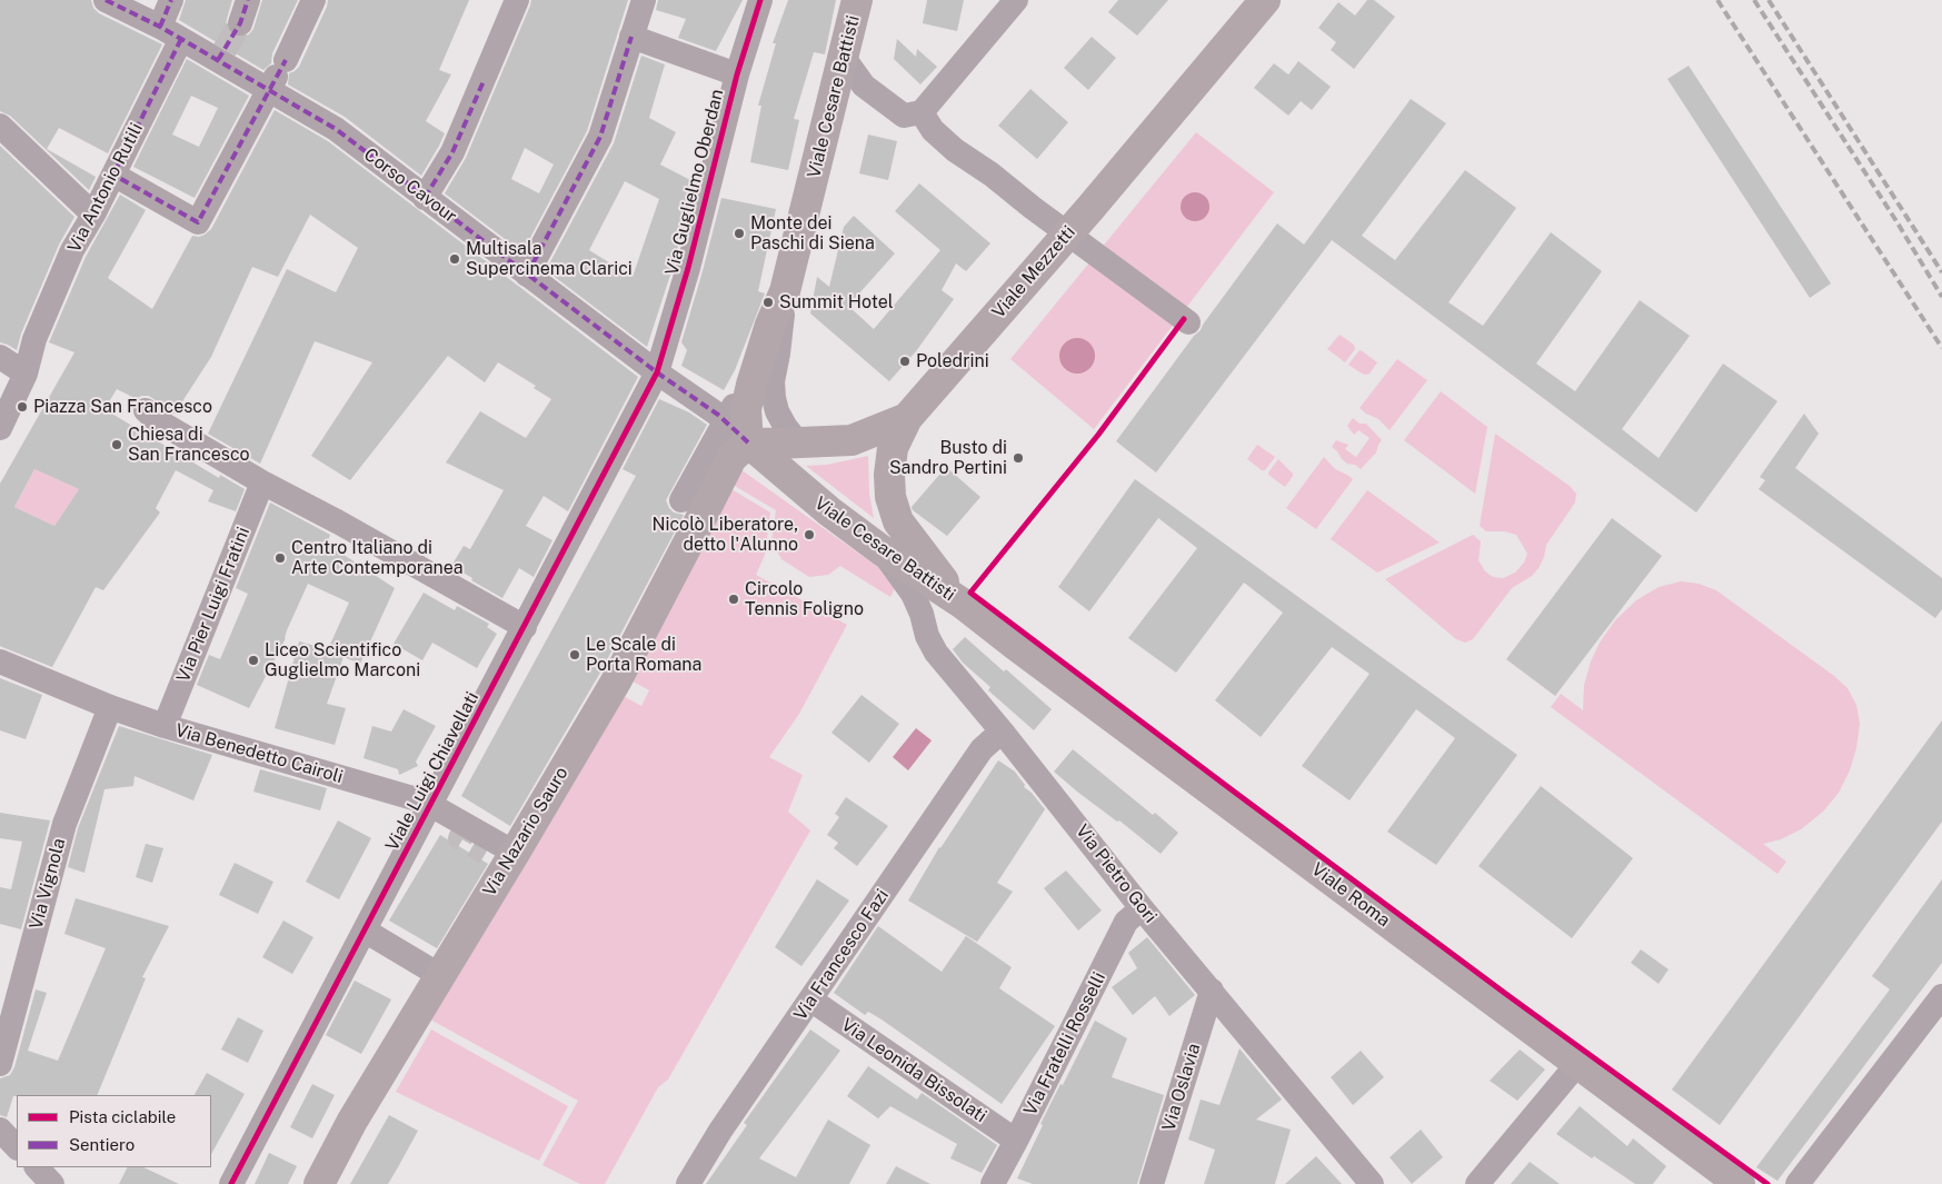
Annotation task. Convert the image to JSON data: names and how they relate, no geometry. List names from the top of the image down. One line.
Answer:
{"streets":{"main road":["Viale Cesare Battisti","Viale Mezzetti","Via Nazario Sauro","Viale Roma"],"street":["Via Guglielmo Oberdan","Corso Cavour","Via Antonio Rutili","Via Pier Luigi Fratini","Via Benedetto Cairoli","Viale Luigi Chiavellati","Via Pietro Gori","Via Vignola","Via Francesco Fazi","Via Fratelli Rosselli","Via Leonida Bissolati","Via Oslavia"]},"crossings":[["Viale Cesare Battisti","Corso Cavour"],["Viale Cesare Battisti","Viale Mezzetti"],["Viale Cesare Battisti","Via Nazario Sauro"],["Viale Cesare Battisti","Via Pietro Gori"],["Viale Cesare Battisti","Viale Roma"],["Via Guglielmo Oberdan","Corso Cavour"],["Via Guglielmo Oberdan","Viale Luigi Chiavellati"],["Corso Cavour","Via Antonio Rutili"],["Corso Cavour","Viale Mezzetti"],["Corso Cavour","Viale Luigi Chiavellati"],["Corso Cavour","Via Nazario Sauro"],["Viale Mezzetti","Via Nazario Sauro"],["Via Pier Luigi Fratini","Via Benedetto Cairoli"],["Via Benedetto Cairoli","Viale Luigi Chiavellati"],["Via Benedetto Cairoli","Via Nazario Sauro"],["Via Benedetto Cairoli","Via Vignola"],["Via Pietro Gori","Via Francesco Fazi"],["Via Pietro Gori","Via Fratelli Rosselli"],["Via Pietro Gori","Via Oslavia"],["Via Francesco Fazi","Via Leonida Bissolati"],["Via Fratelli Rosselli","Via Leonida Bissolati"]],"places":["Monte dei Paschi di Siena","Multisala Supercinema Clarici","Summit Hotel","Poledrini","Piazza San Francesco","Chiesa di San Francesco","Busto di Sandro Pertini","Nicolò Liberatore, detto l'Alunno","Centro Italiano di Arte Contemporanea","Circolo Tennis Foligno","Le Scale di Porta Romana","Liceo Scientifico Guglielmo Marconi"],"legend":["Pista ciclabile","Sentiero"]}
